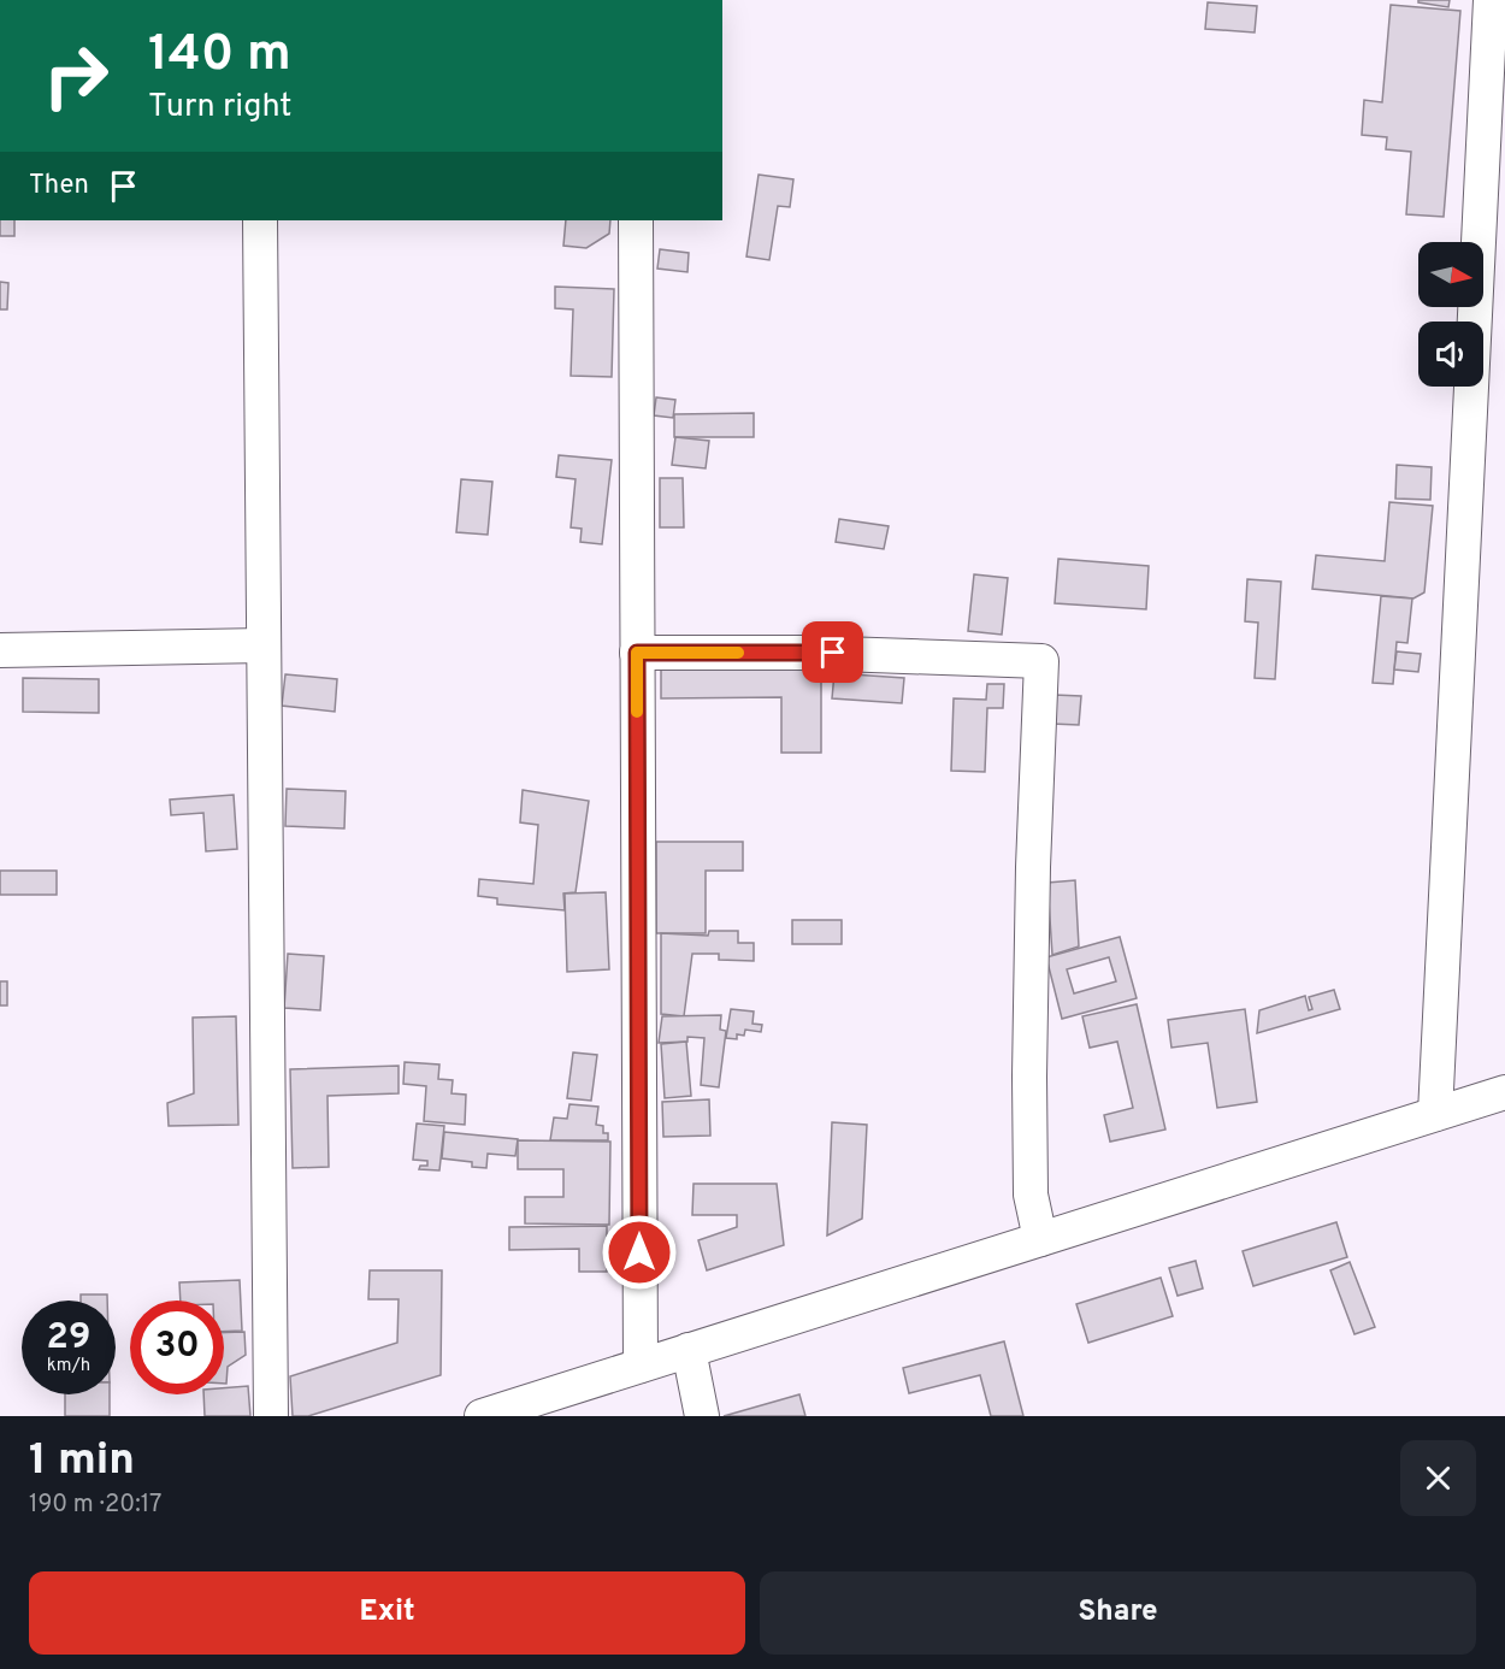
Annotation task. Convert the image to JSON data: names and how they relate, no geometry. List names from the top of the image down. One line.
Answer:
{"north":"right","page":{"turn":["140 m","Turn right"],"then":"Then","speed":"29 km/h","limit":"30","heading":["1 min","190 m · 20:17"],"buttons":["Exit","Share"]}}
